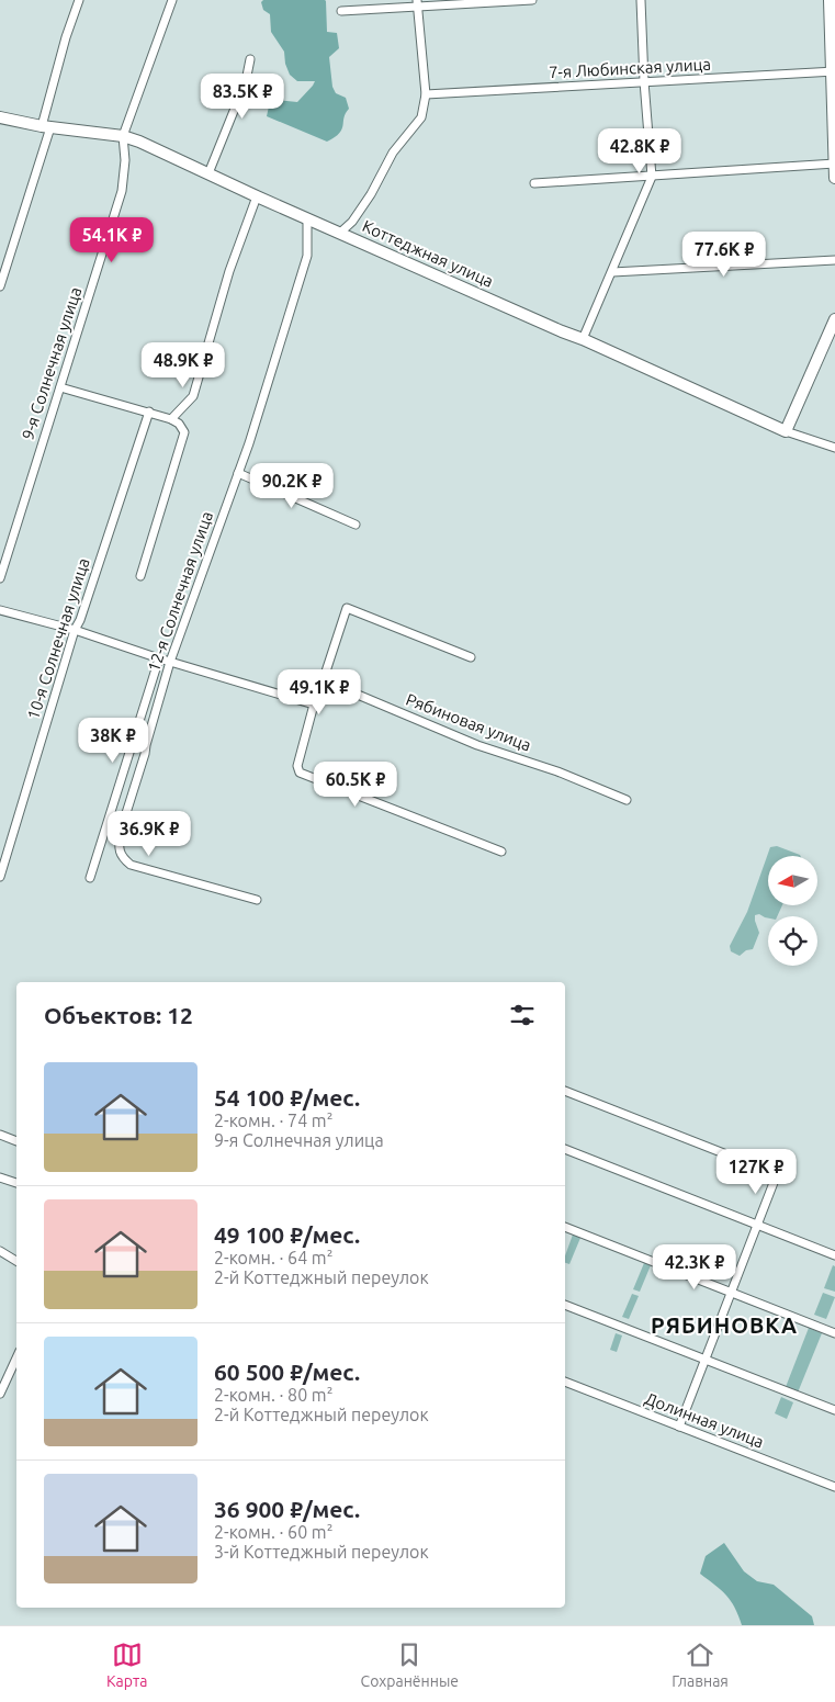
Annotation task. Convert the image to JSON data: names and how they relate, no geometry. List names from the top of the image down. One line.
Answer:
{"streets":{"street":["7-я Любинская улица","Коттеджная улица","9-я Солнечная улица","12-я Солнечная улица","10-я Солнечная улица","Рябиновая улица","Долинная улица"]},"crossings":[["Коттеджная улица","9-я Солнечная улица"],["Коттеджная улица","12-я Солнечная улица"]],"districts":["РЯБИНОВКА"],"north":"left","page":{"price":["83.5K ₽","42.8K ₽","54.1K ₽","77.6K ₽","48.9K ₽","90.2K ₽","49.1K ₽","38K ₽","60.5K ₽","36.9K ₽","127K ₽","42.3K ₽"],"heading":"Объектов: 12","list":[{"name":"54 100 ₽/мес.","note":"2-комн. · 74 m² · 9-я Солнечная улица"},{"name":"49 100 ₽/мес.","note":"2-комн. · 64 m² · 2-й Коттеджный переулок"},{"name":"60 500 ₽/мес.","note":"2-комн. · 80 m² · 2-й Коттеджный переулок"},{"name":"36 900 ₽/мес.","note":"2-комн. · 60 m² · 3-й Коттеджный переулок"}],"tabs":["Карта","Сохранённые","Главная"]}}
